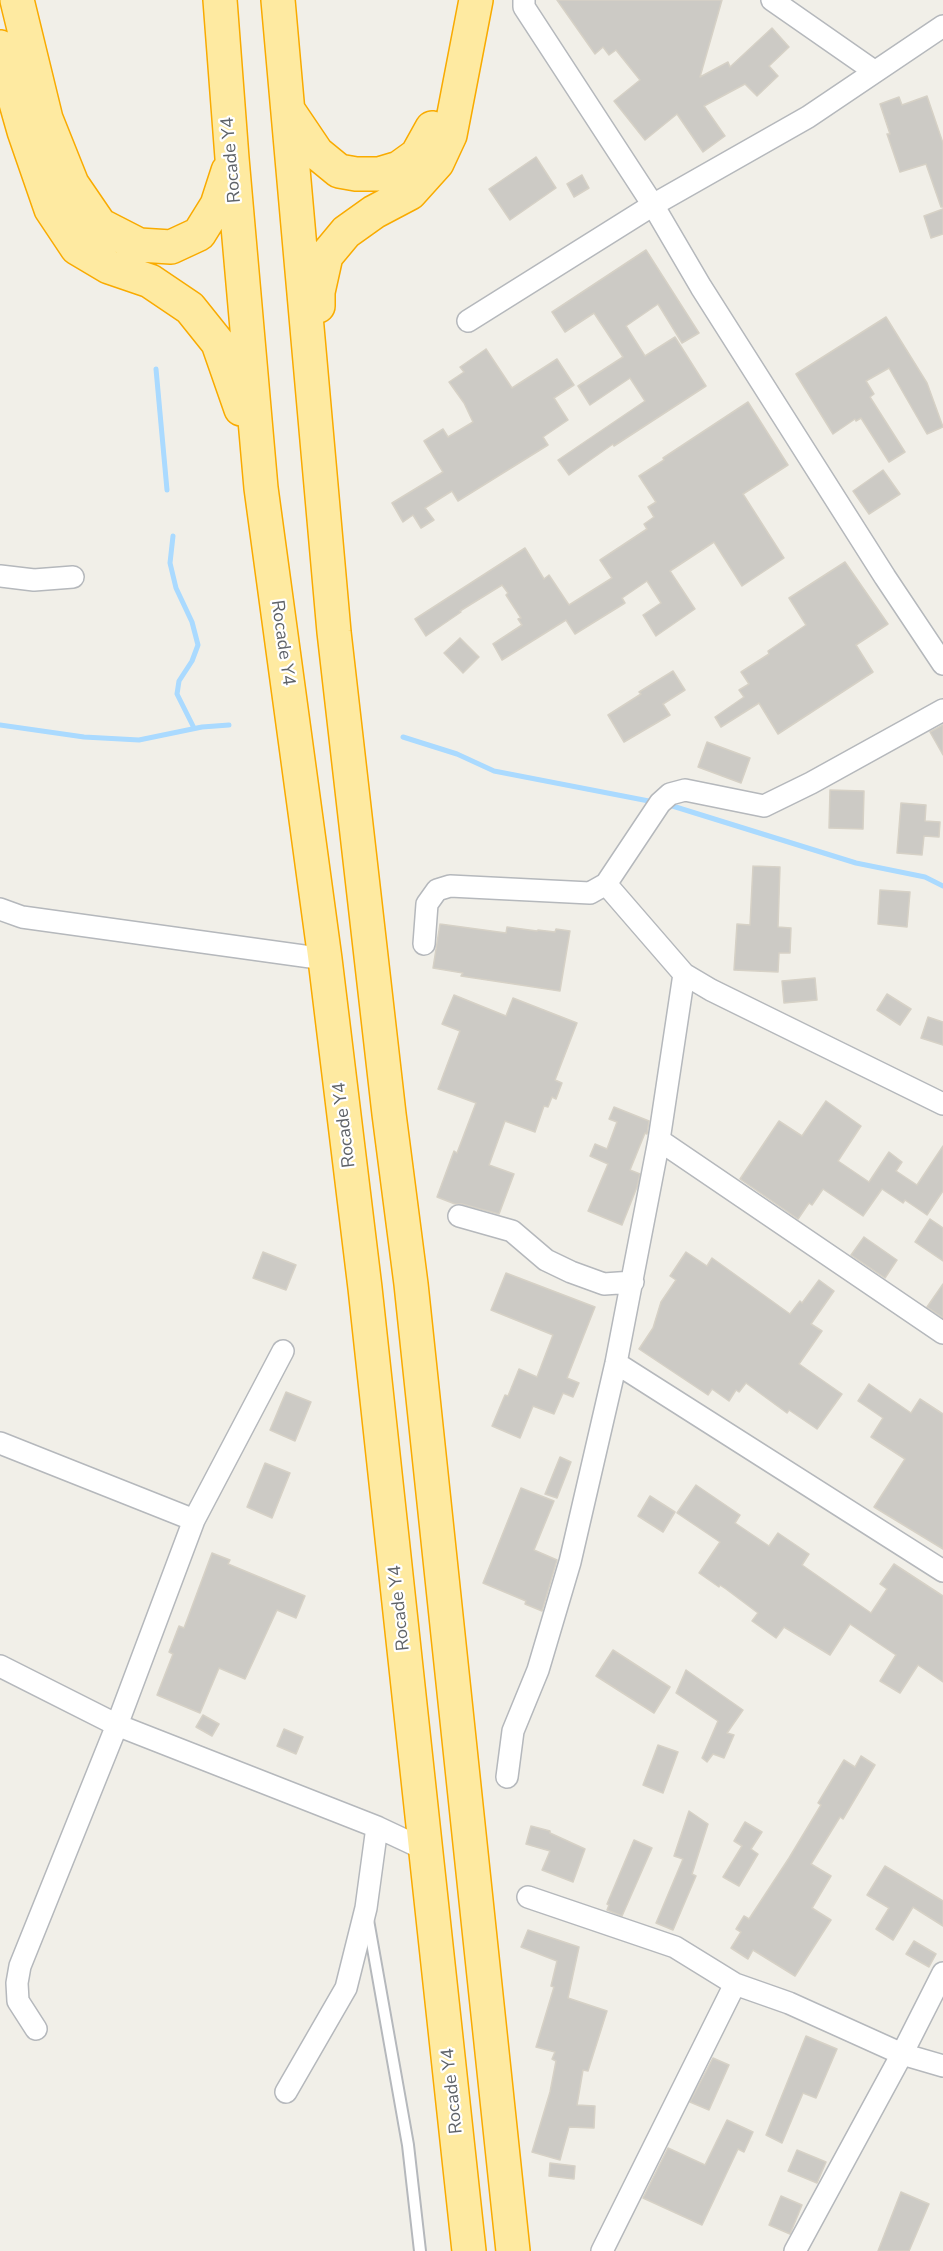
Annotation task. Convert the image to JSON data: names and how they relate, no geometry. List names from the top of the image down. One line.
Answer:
{"streets":{"highway":["Rocade Y4"]}}
